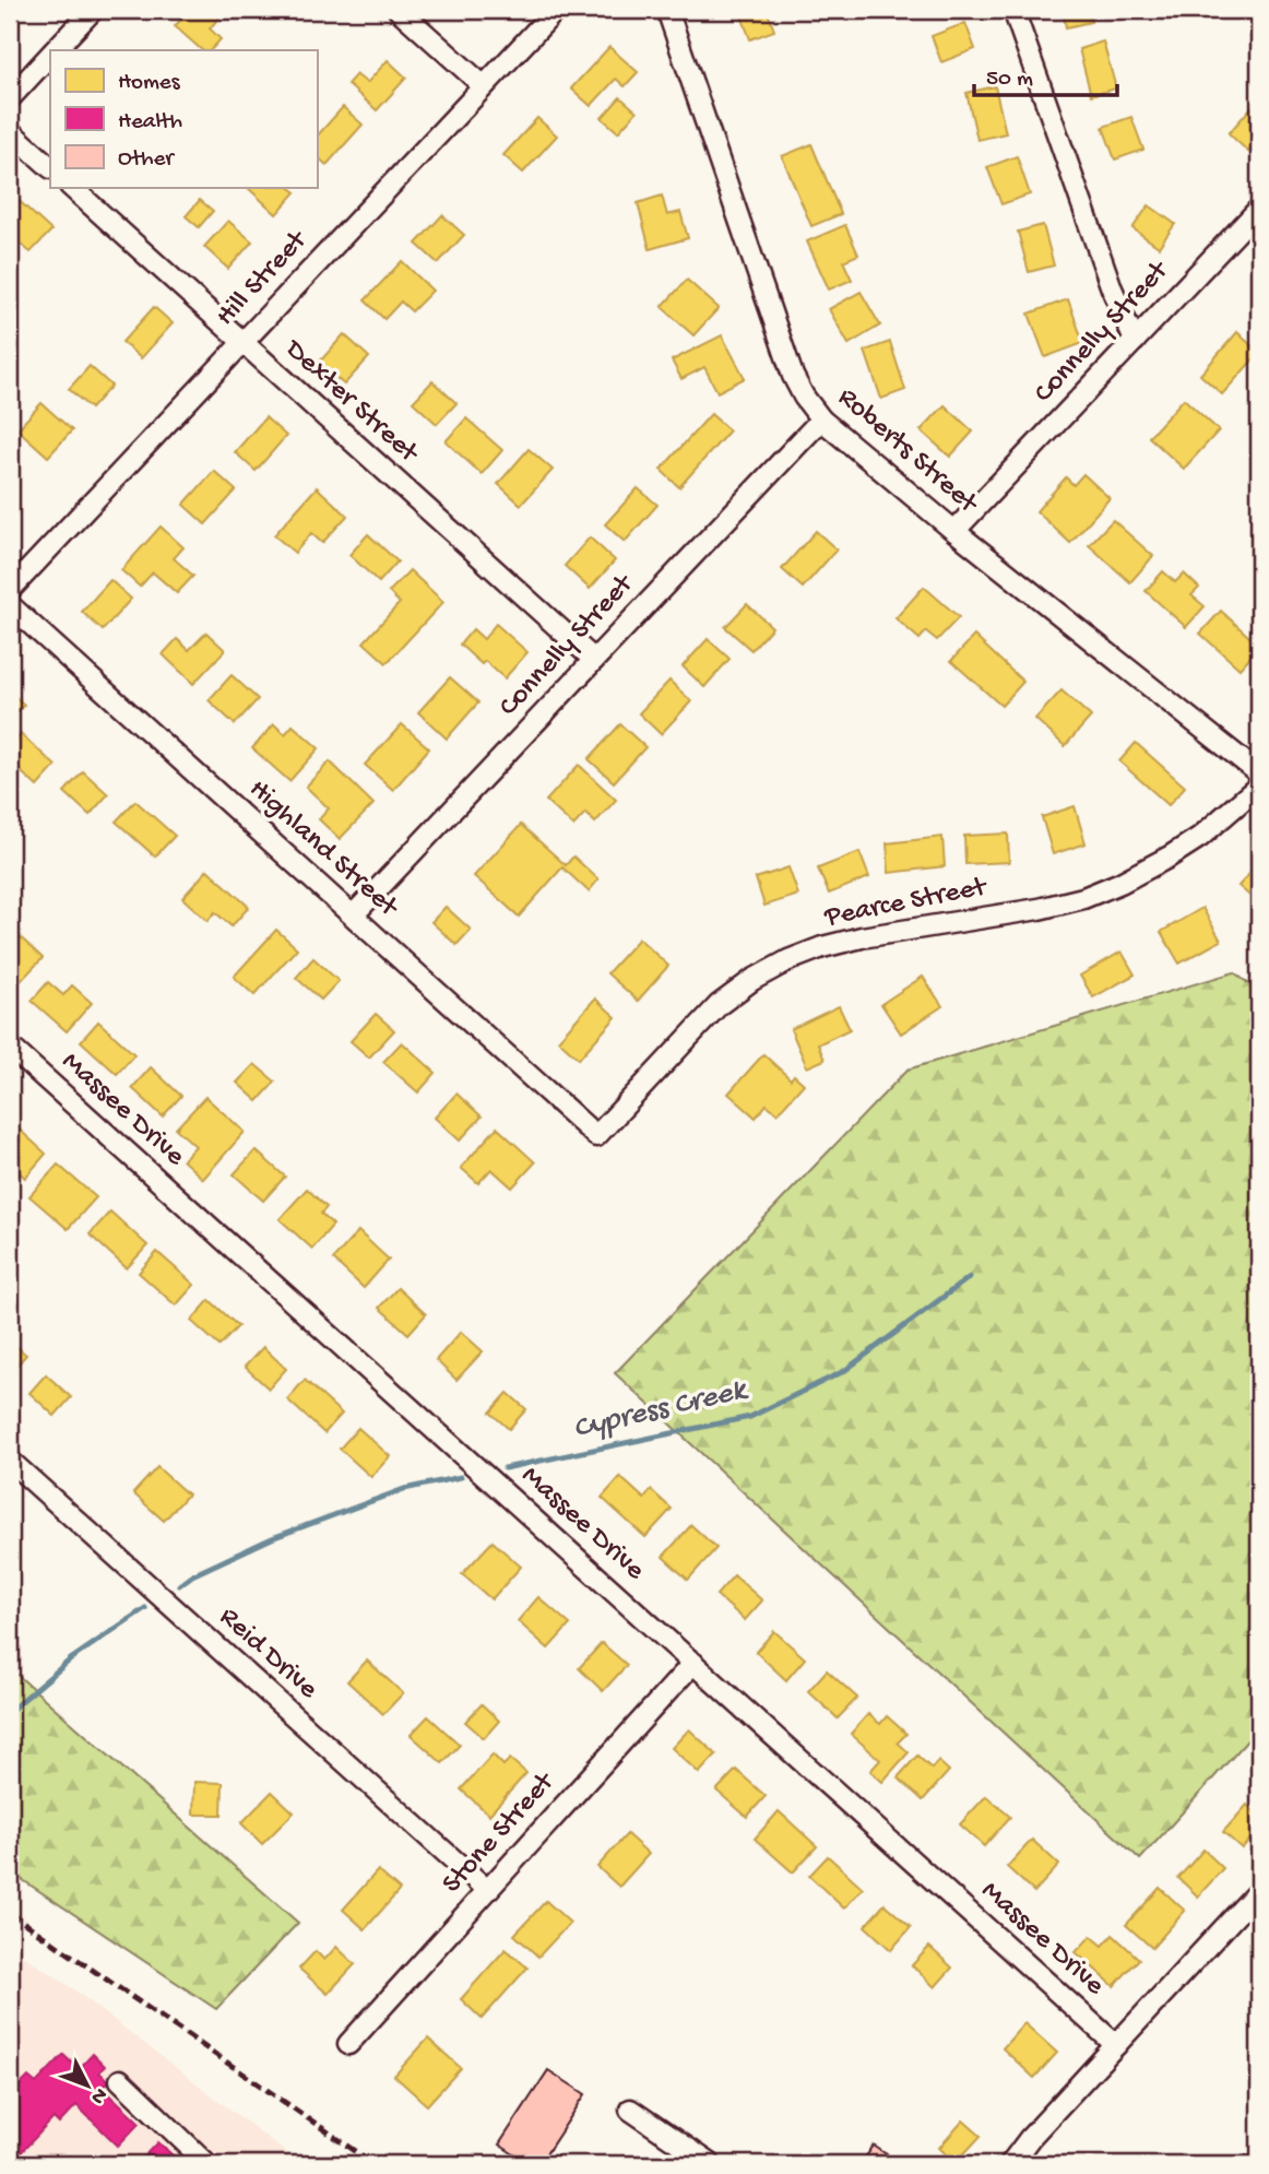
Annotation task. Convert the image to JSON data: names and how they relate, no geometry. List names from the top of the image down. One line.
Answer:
{"streets":{"street":["Hill Street","Connelly Street","Dexter Street","Roberts Street","Highland Street","Pearce Street","Massee Drive","Reid Drive","Stone Street"]},"crossings":[["Hill Street","Dexter Street"],["Connelly Street","Dexter Street"],["Connelly Street","Roberts Street"],["Connelly Street","Highland Street"],["Highland Street","Pearce Street"],["Massee Drive","Stone Street"],["Reid Drive","Stone Street"]],"water":["Cypress Creek"],"legend":["Homes","Health","Other"],"scale_bar":"50 m","north":"bottom right"}
